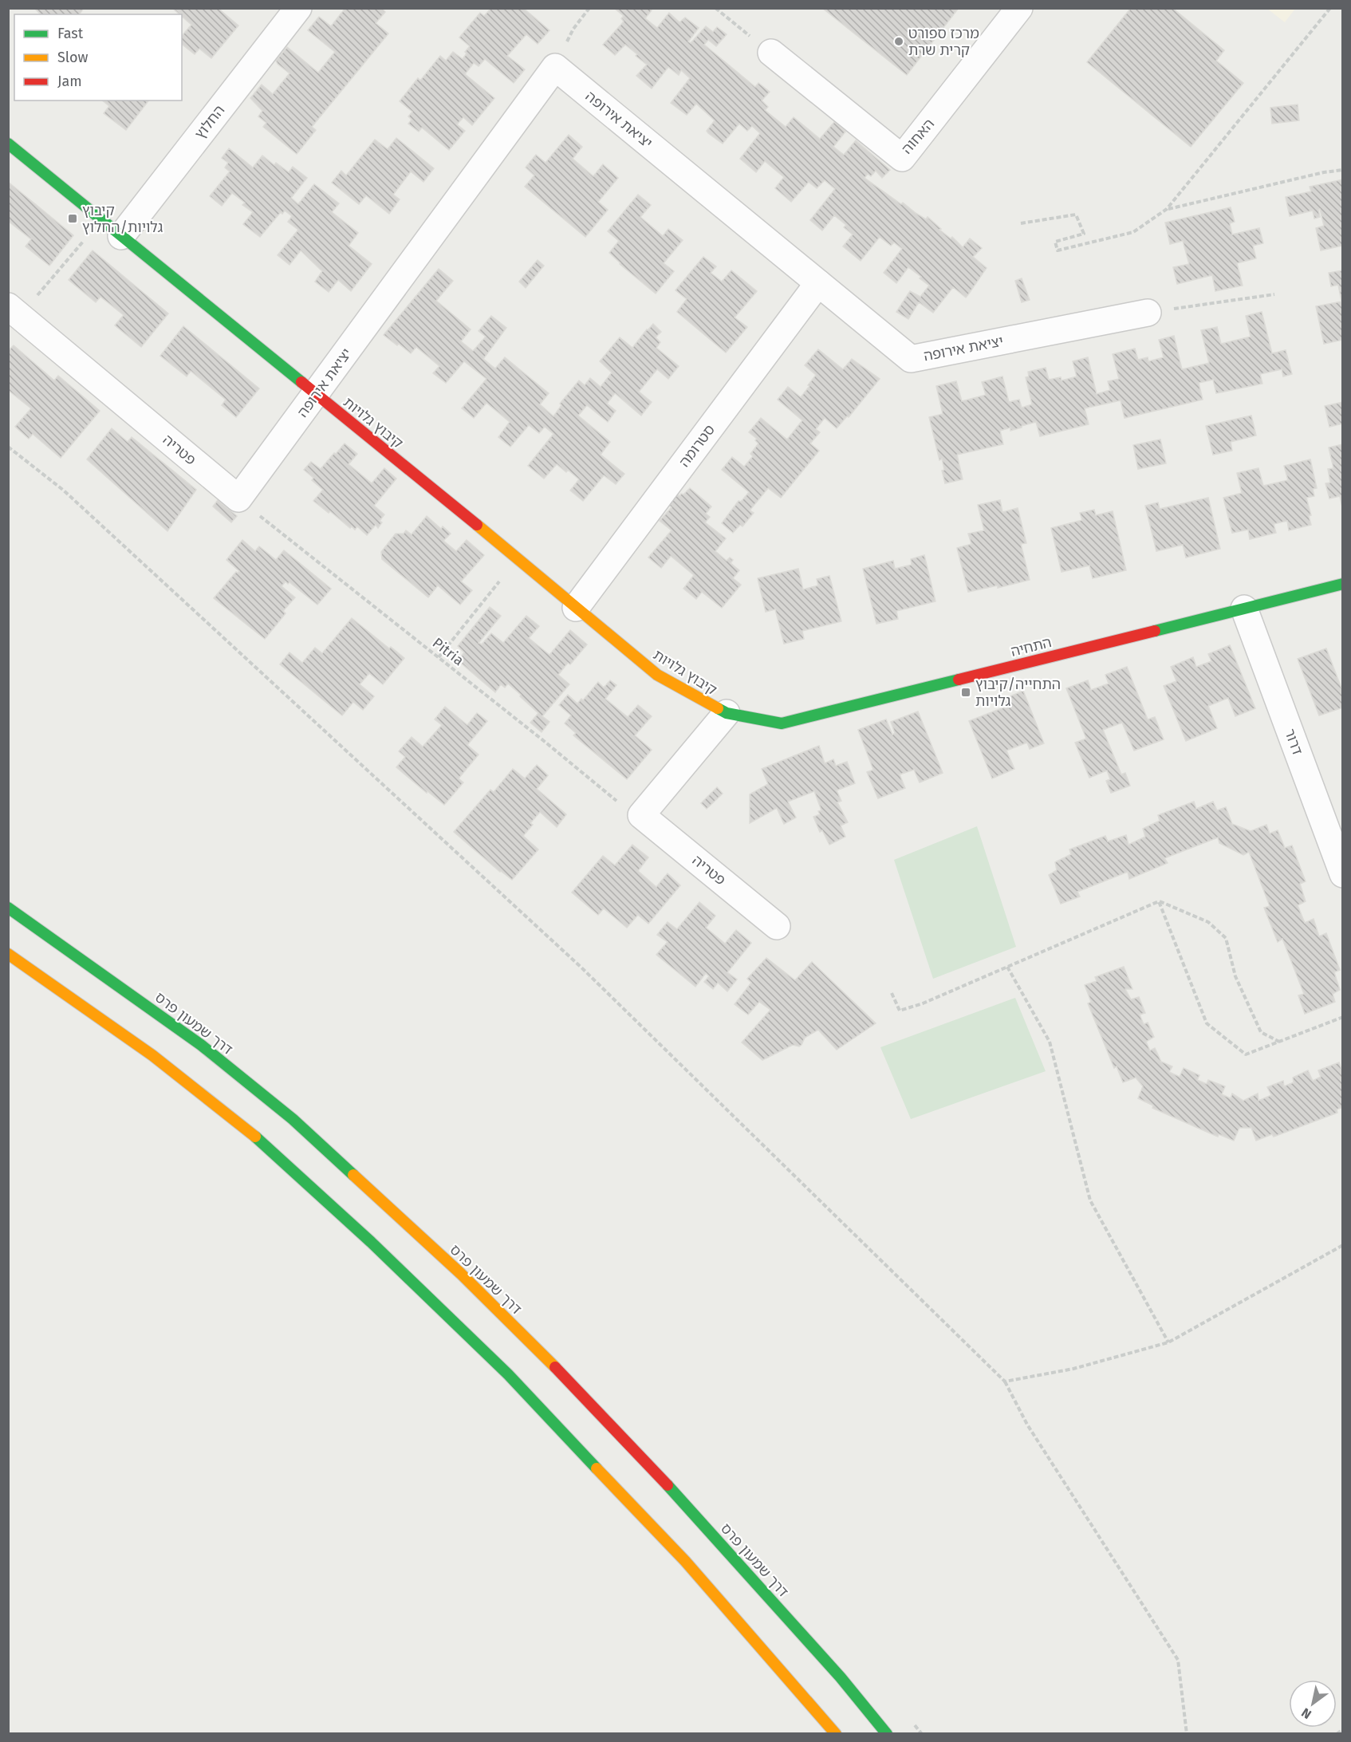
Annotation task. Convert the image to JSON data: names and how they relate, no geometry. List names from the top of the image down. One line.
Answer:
{"streets":{"street":["יציאת אירופה","החלוץ","האחוה","קיבוץ גלויות","סטרומה","פטריה","התחיה","דרור","דרך שמעון פרס"],"path":["Pitria"]},"crossings":[["יציאת אירופה","קיבוץ גלויות"],["יציאת אירופה","סטרומה"],["יציאת אירופה","פטריה"],["יציאת אירופה","Pitria"],["החלוץ","קיבוץ גלויות"],["קיבוץ גלויות","סטרומה"],["קיבוץ גלויות","התחיה"],["פטריה","Pitria"],["התחיה","דרור"]],"places":{"other":["מרכז ספורט קרית שרת"],"transit":["קיבוץ גלויות/החלוץ","התחייה/קיבוץ גלויות"]},"legend":["Fast","Slow","Jam"],"north":"bottom left"}
